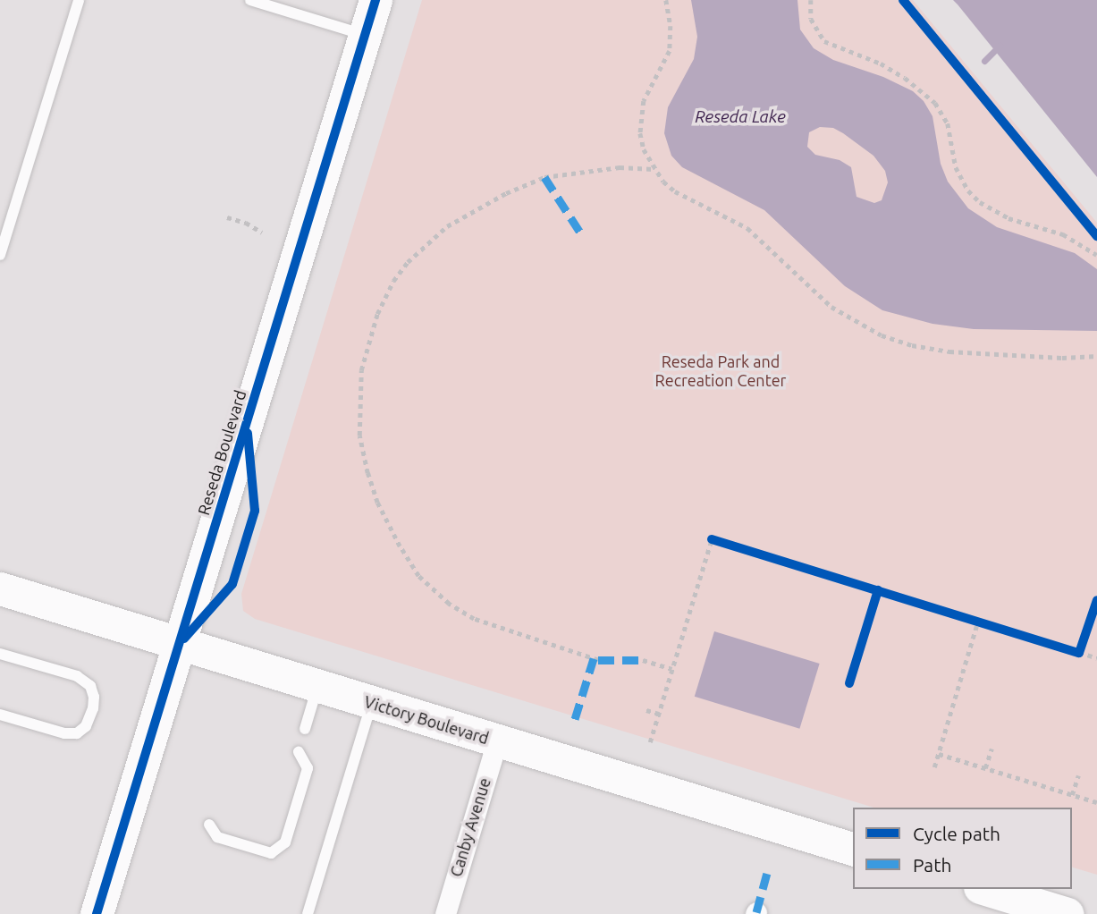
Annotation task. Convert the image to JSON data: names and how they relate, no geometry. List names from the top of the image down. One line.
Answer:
{"streets":{"main road":["Reseda Boulevard","Victory Boulevard"],"street":["Canby Avenue"]},"crossings":[["Reseda Boulevard","Victory Boulevard"],["Victory Boulevard","Canby Avenue"]],"water":["Reseda Lake"],"parks":["Reseda Park and Recreation Center"],"legend":["Cycle path","Path"]}
